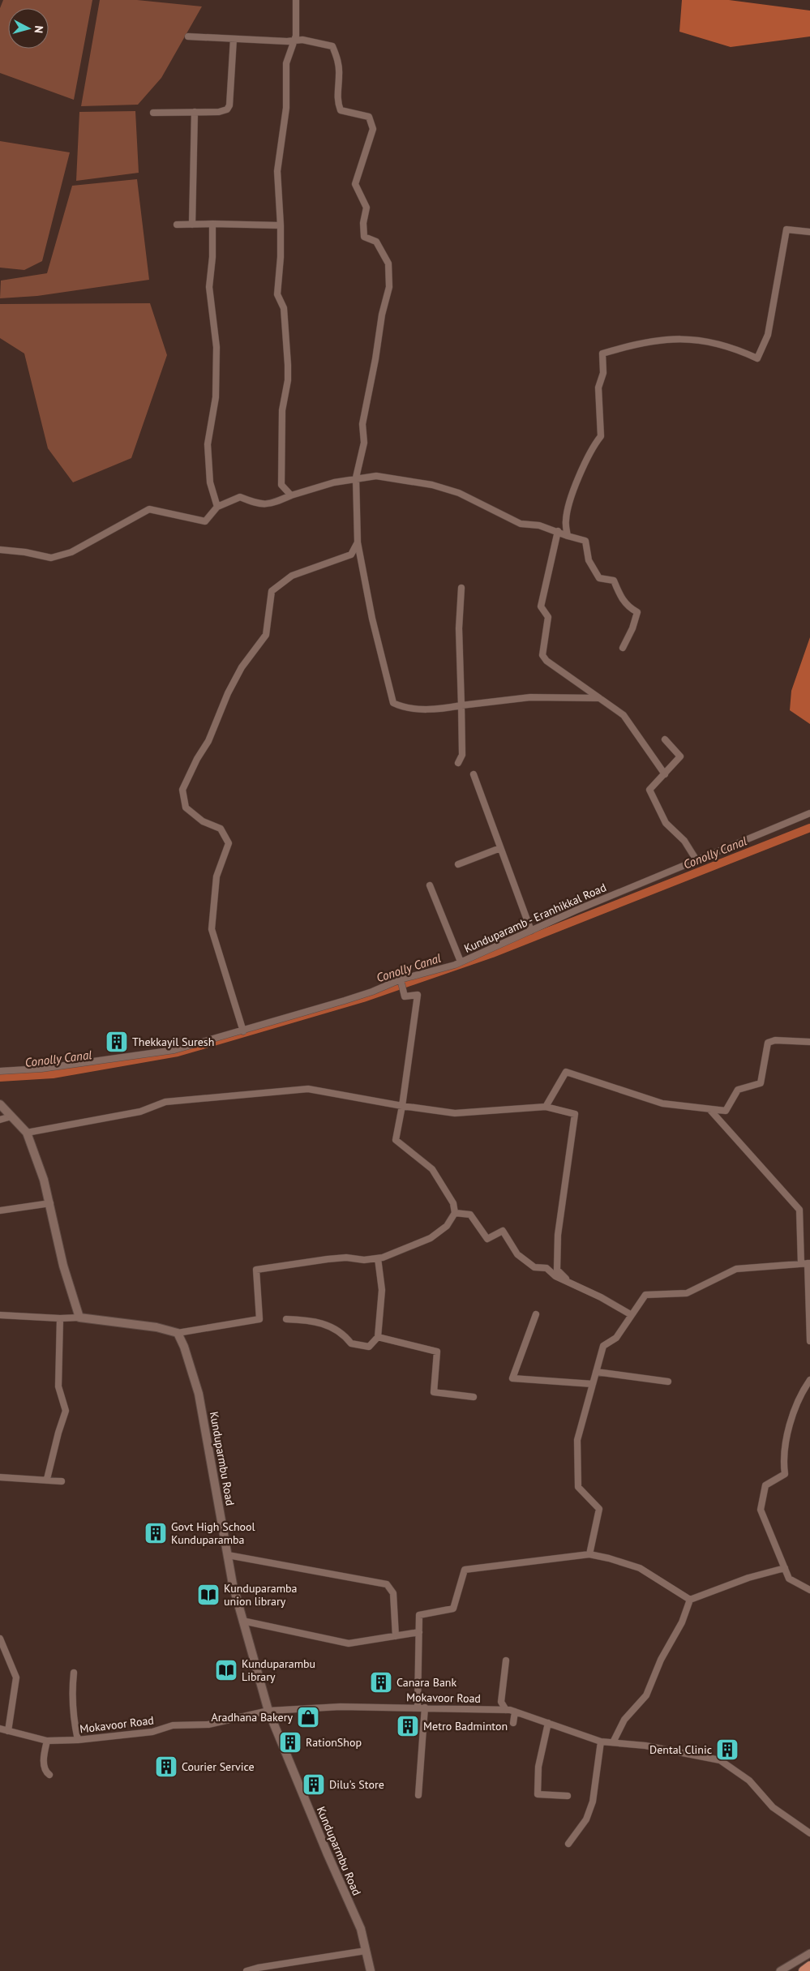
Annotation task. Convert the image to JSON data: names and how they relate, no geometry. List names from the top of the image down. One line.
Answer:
{"streets":{"main road":["Kunduparmbu Road"],"street":["Kunduparamb - Eranhikkal Road","Mokavoor Road"]},"crossings":[["Kunduparmbu Road","Mokavoor Road"]],"water":["Conolly Canal"],"places":{"building":["Thekkayil Suresh","Govt High School Kunduparamba","Canara Bank","Metro Badminton","RationShop","Dental Clinic","Courier Service","Dilu's Store"],"library":["Kunduparamba union library","Kunduparambu Library"],"shop":["Aradhana Bakery"]},"north":"right"}
